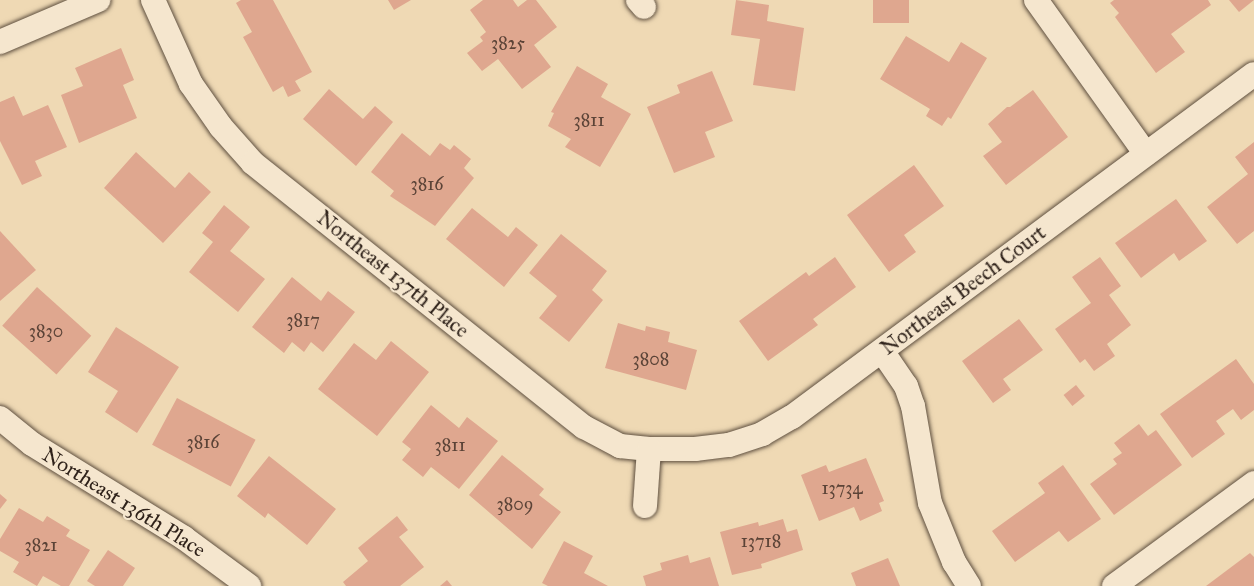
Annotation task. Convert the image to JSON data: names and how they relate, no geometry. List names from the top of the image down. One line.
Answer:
{"streets":{"street":["Northeast 137th Place","Northeast Beech Court","Northeast 136th Place"]},"crossings":[["Northeast 137th Place","Northeast Beech Court"]],"house_numbers":["3825","3811","3816","3817","3830","3808","3816","3811","13734","3809","13718","3821"]}
